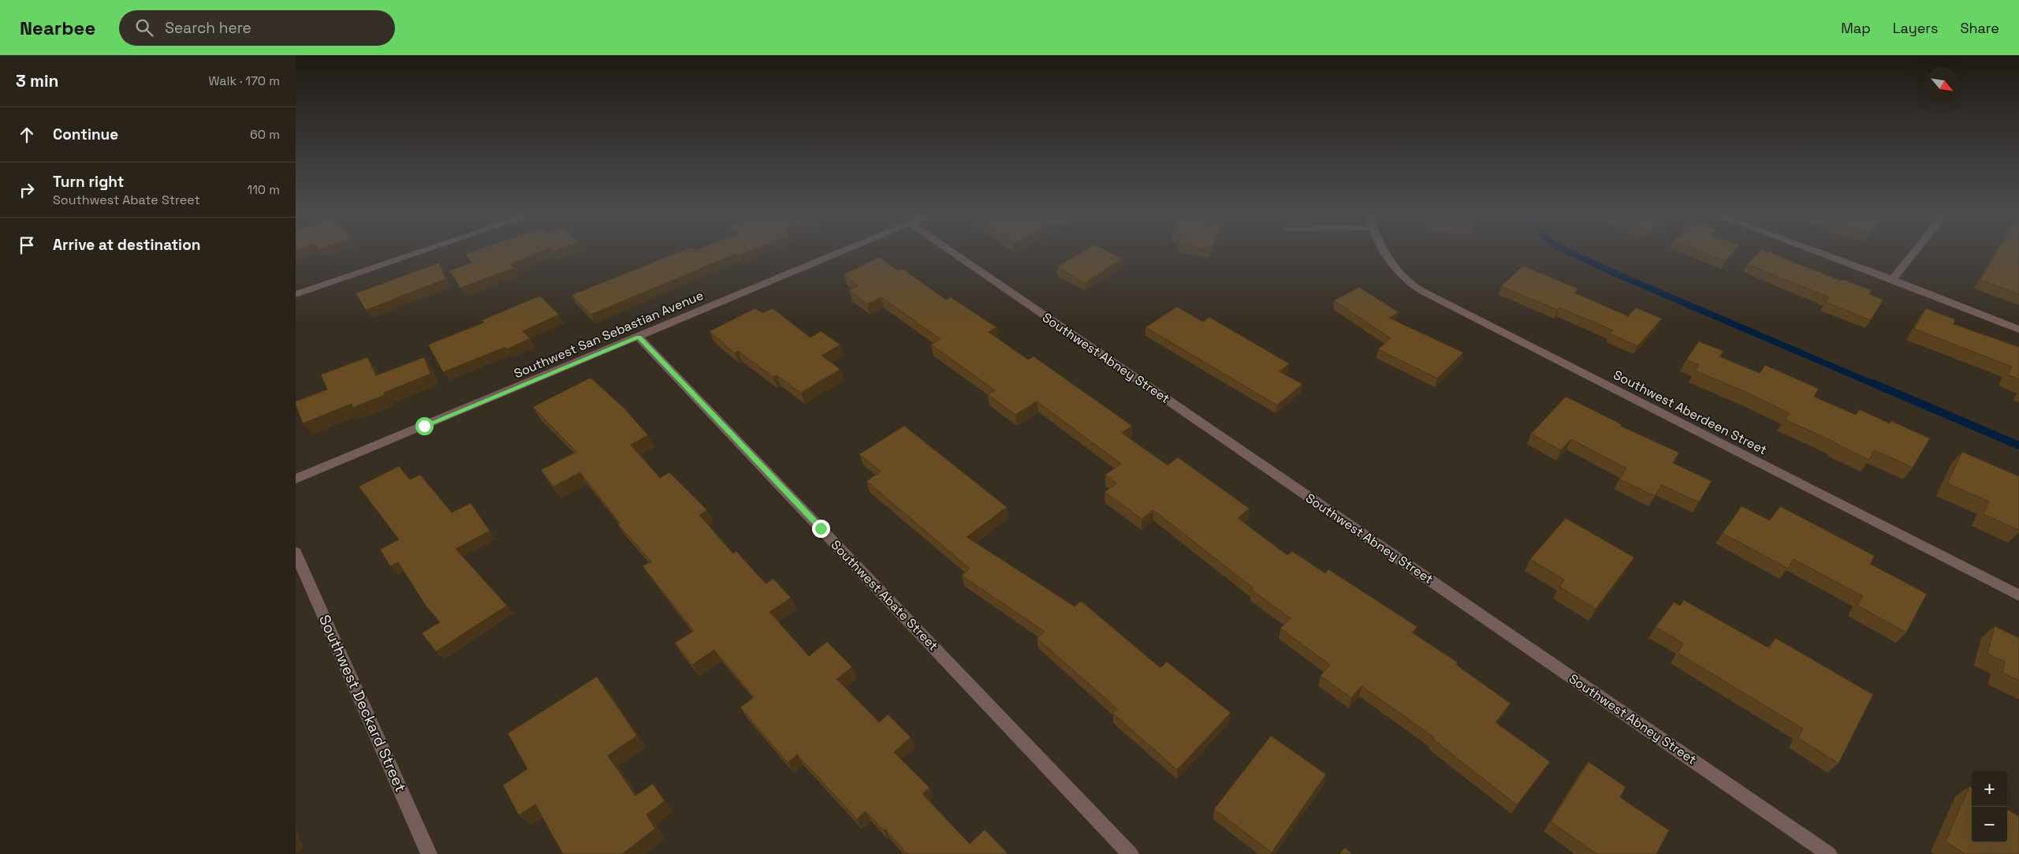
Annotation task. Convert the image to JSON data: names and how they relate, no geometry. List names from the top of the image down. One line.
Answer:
{"streets":{"street":["Southwest San Sebastian Avenue","Southwest Abney Street","Southwest Aberdeen Street","Southwest Abate Street","Southwest Deckard Street"]},"crossings":[["Southwest San Sebastian Avenue","Southwest Abate Street"]],"north":"bottom right","page":{"header":"Nearbee","search":"Search here","nav":["Map","Layers","Share"],"heading":["3 min","Walk · 170 m"],"list":[["Continue","60 m"],["Turn right","Southwest Abate Street","110 m"],"Arrive at destination"],"map_buttons":["+","−"]}}
